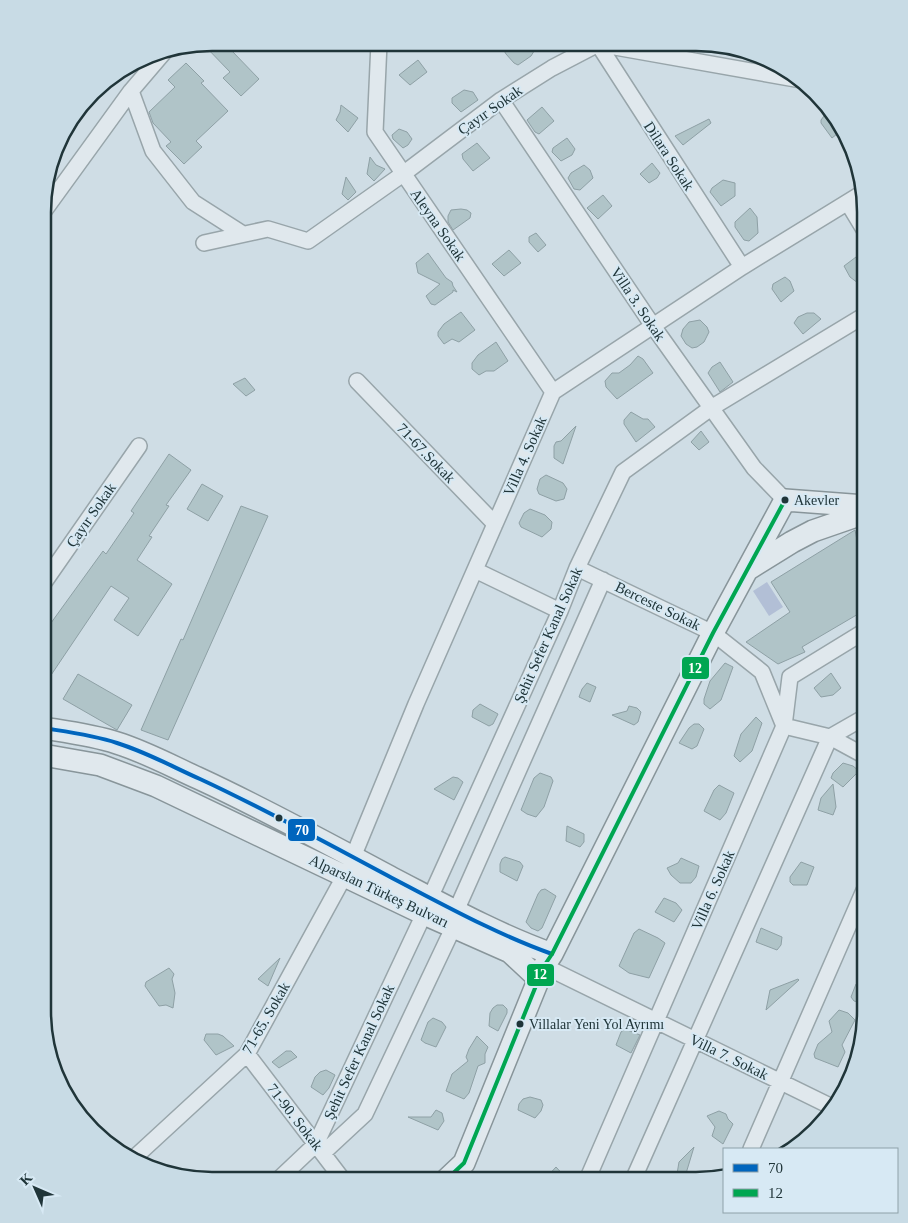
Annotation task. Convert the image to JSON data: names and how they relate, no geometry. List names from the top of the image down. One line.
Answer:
{"streets":{"street":["Çayır Sokak","Dilara Sokak","Aleyna Sokak","Villa 3. Sokak","71-67.Sokak","Villa 4. Sokak","Berceste Sokak","Şehit Sefer Kanal Sokak","Villa 6. Sokak","Alparslan Türkeş Bulvarı","71-65. Sokak","Villa 7. Sokak","71-90. Sokak"]},"crossings":[["Çayır Sokak","Aleyna Sokak"],["Çayır Sokak","Villa 3. Sokak"],["Aleyna Sokak","Villa 4. Sokak"],["Villa 3. Sokak","Şehit Sefer Kanal Sokak"],["71-67.Sokak","Villa 4. Sokak"],["Villa 4. Sokak","Alparslan Türkeş Bulvarı"],["Villa 4. Sokak","71-65. Sokak"],["Berceste Sokak","Şehit Sefer Kanal Sokak"],["Berceste Sokak","Villa 6. Sokak"],["Şehit Sefer Kanal Sokak","Alparslan Türkeş Bulvarı"],["Şehit Sefer Kanal Sokak","71-90. Sokak"],["Villa 6. Sokak","Villa 7. Sokak"],["Alparslan Türkeş Bulvarı","71-65. Sokak"],["Alparslan Türkeş Bulvarı","Villa 7. Sokak"],["71-65. Sokak","71-90. Sokak"]],"places":["Akevler","Villalar Yeni Yol Ayrımı"],"lines":["transit line 12","transit line 70"],"legend":["70","12"],"north":"top left"}
